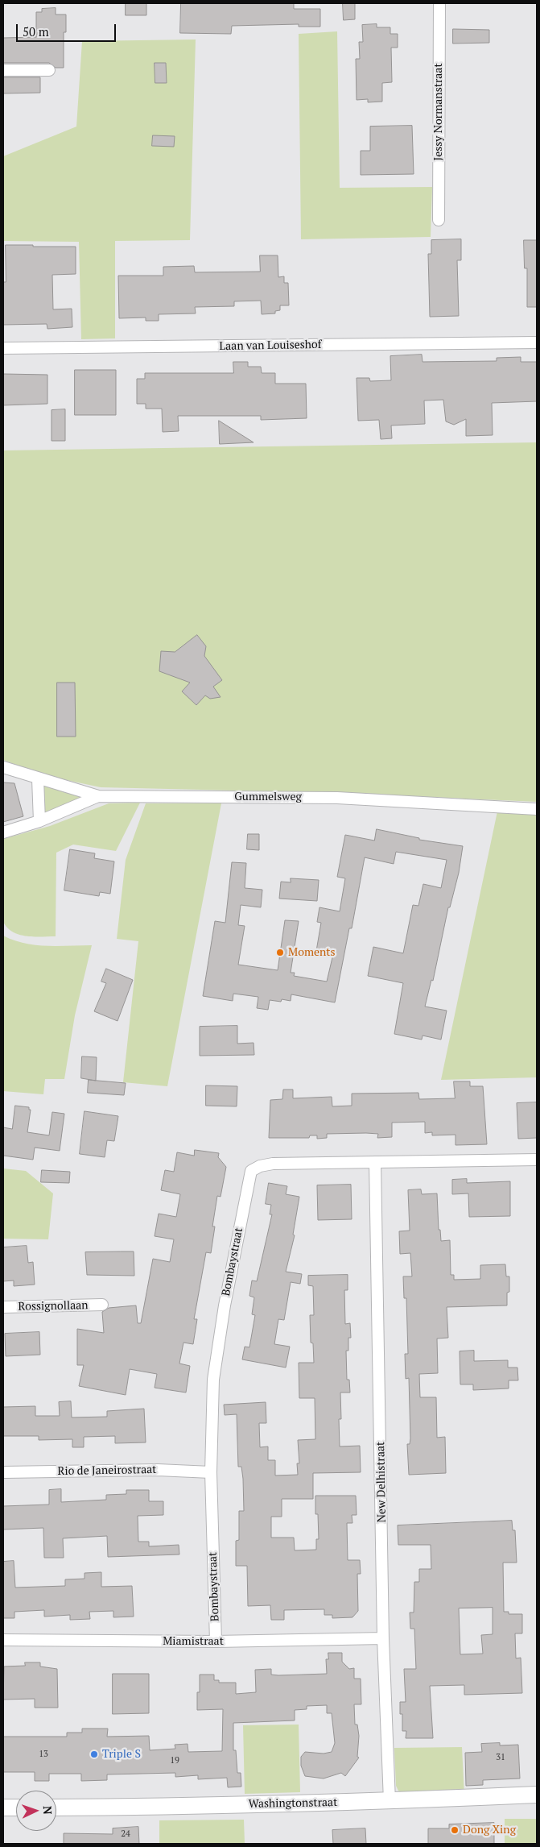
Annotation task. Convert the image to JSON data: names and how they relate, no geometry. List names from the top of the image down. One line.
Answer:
{"streets":{"street":["Jessy Normanstraat","Laan van Louiseshof","Gummelsweg","Bombaystraat","Rossignollaan","Rio de Janeirostraat","New Delhistraat","Miamistraat","Washingtonstraat"]},"crossings":[["Bombaystraat","Rio de Janeirostraat"],["Bombaystraat","New Delhistraat"],["Bombaystraat","Miamistraat"],["New Delhistraat","Miamistraat"],["New Delhistraat","Washingtonstraat"]],"places":["Moments","Triple S","Dong Xing"],"house_numbers":["13","31","19","24"],"scale_bar":"50 m","north":"right"}
